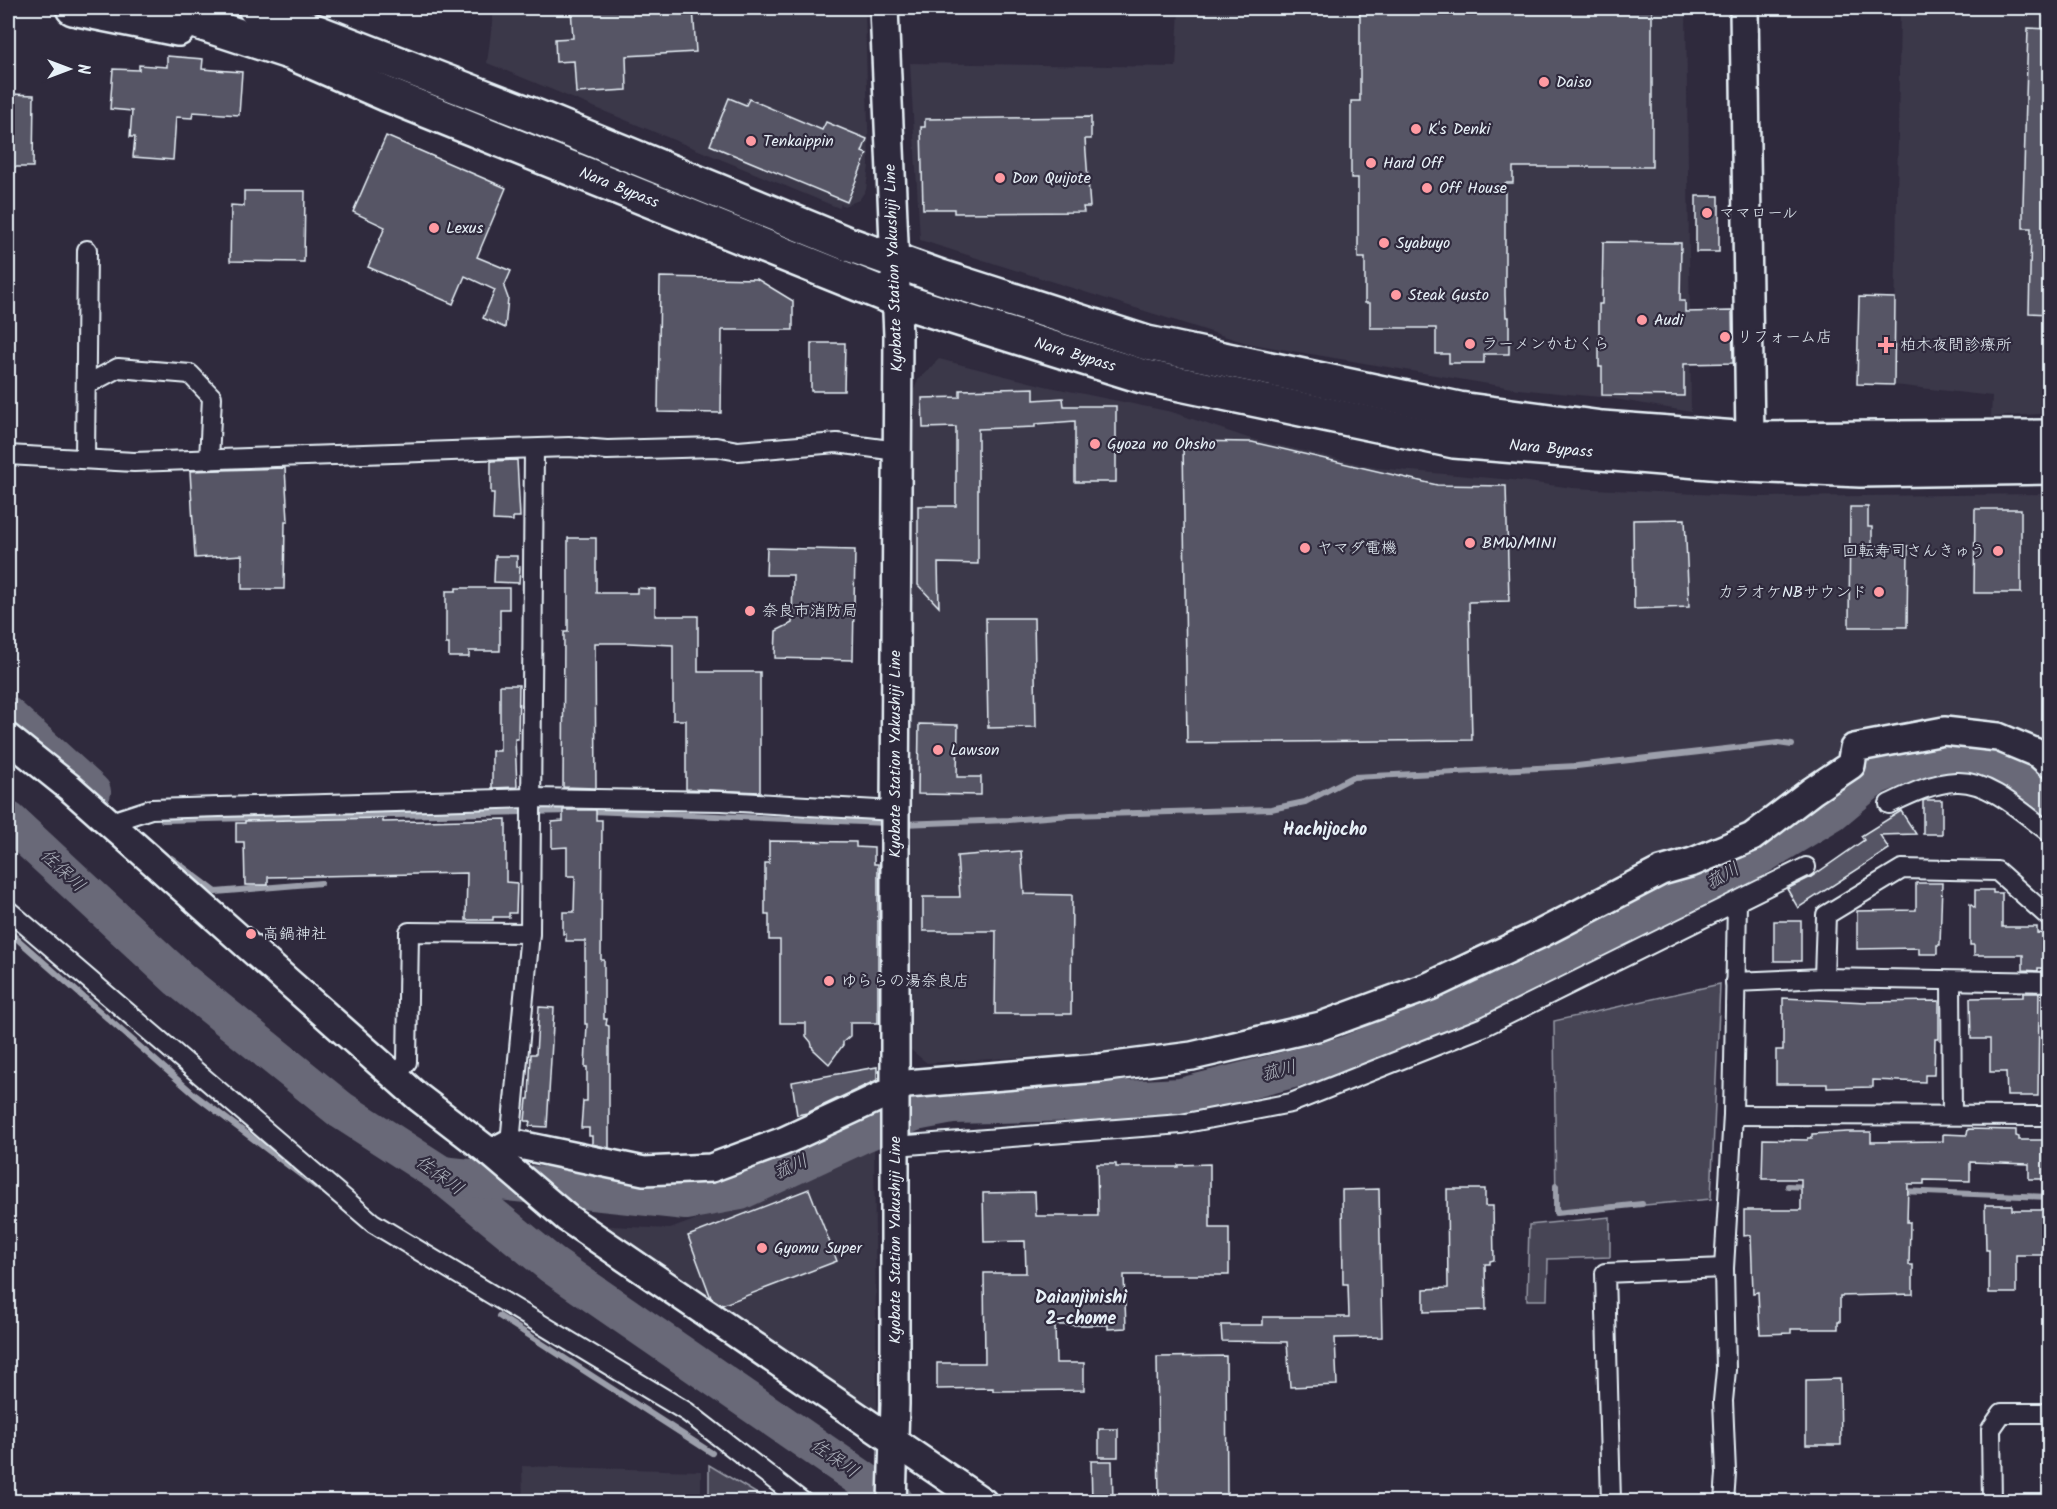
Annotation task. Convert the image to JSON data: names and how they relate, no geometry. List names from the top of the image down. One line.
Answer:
{"streets":{"highway":["Nara Bypass"],"street":["Kyobate Station Yakushiji Line"]},"crossings":[["Nara Bypass","Kyobate Station Yakushiji Line"]],"districts":["Hachijocho","Daianjinishi 2-chome"],"water":["佐保川","菰川"],"places":{"other":["Daiso","K's Denki","Tenkaippin","Hard Off","Don Quijote","Off House","ママロール","Lexus","Syabuyo","Steak Gusto","Audi","リフォーム店","ラーメンかむくら","Gyoza no Ohsho","BMW/MINI","ヤマダ電機","回転寿司さんきゅう","カラオケNBサウンド","奈良市消防局","Lawson","高鍋神社","ゆららの湯奈良店","Gyomu Super"],"health":["柏木夜間診療所"]},"north":"right"}
